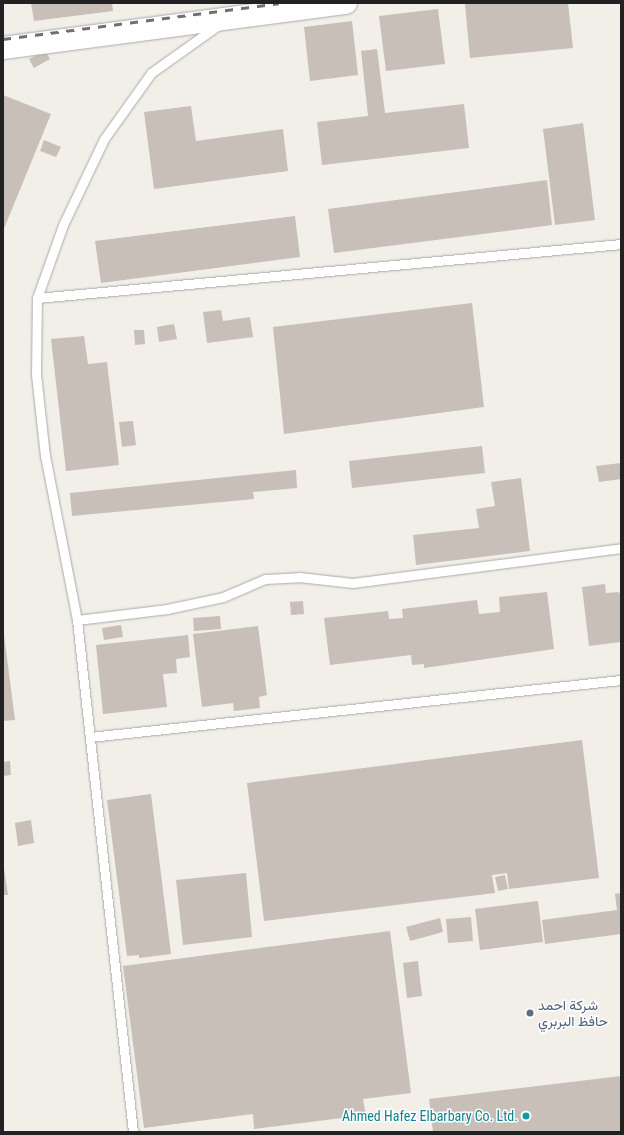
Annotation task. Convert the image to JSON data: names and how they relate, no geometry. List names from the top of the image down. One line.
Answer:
{"places":["شركة احمد حافظ البربري","Ahmed Hafez Elbarbary Co. Ltd."]}
